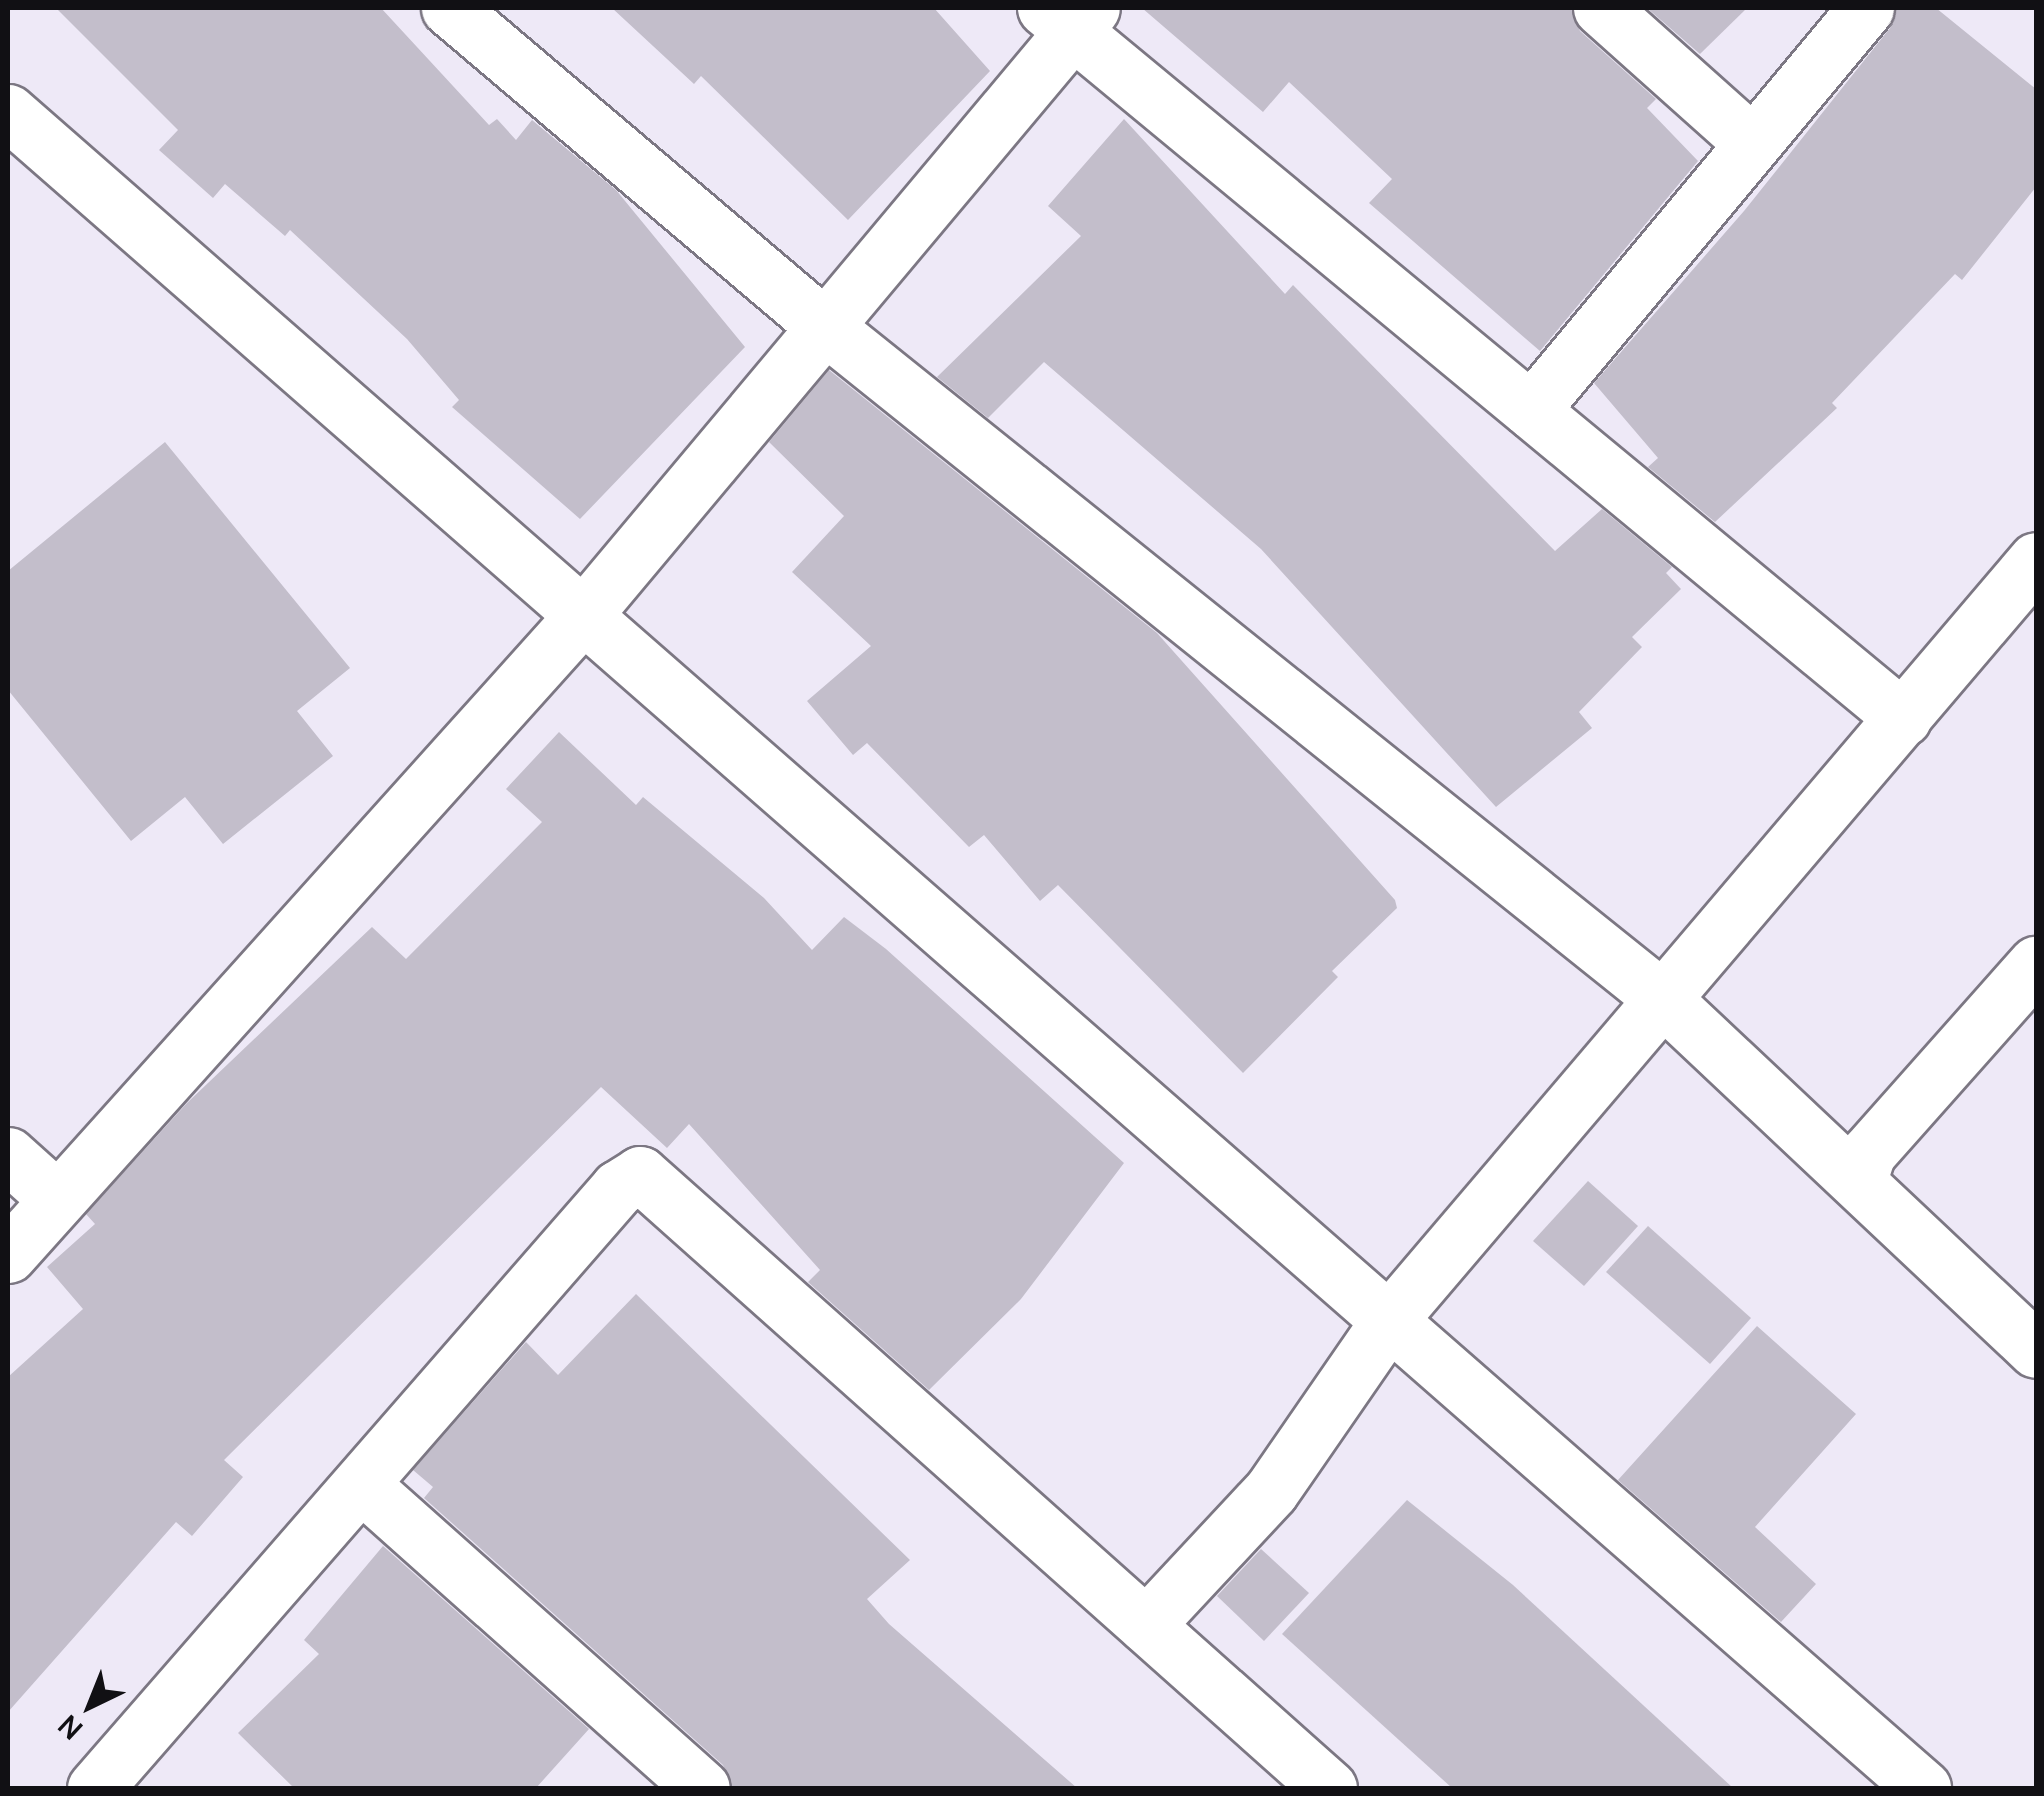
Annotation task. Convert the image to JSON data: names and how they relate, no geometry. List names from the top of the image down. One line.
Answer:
{"north":"bottom left"}
